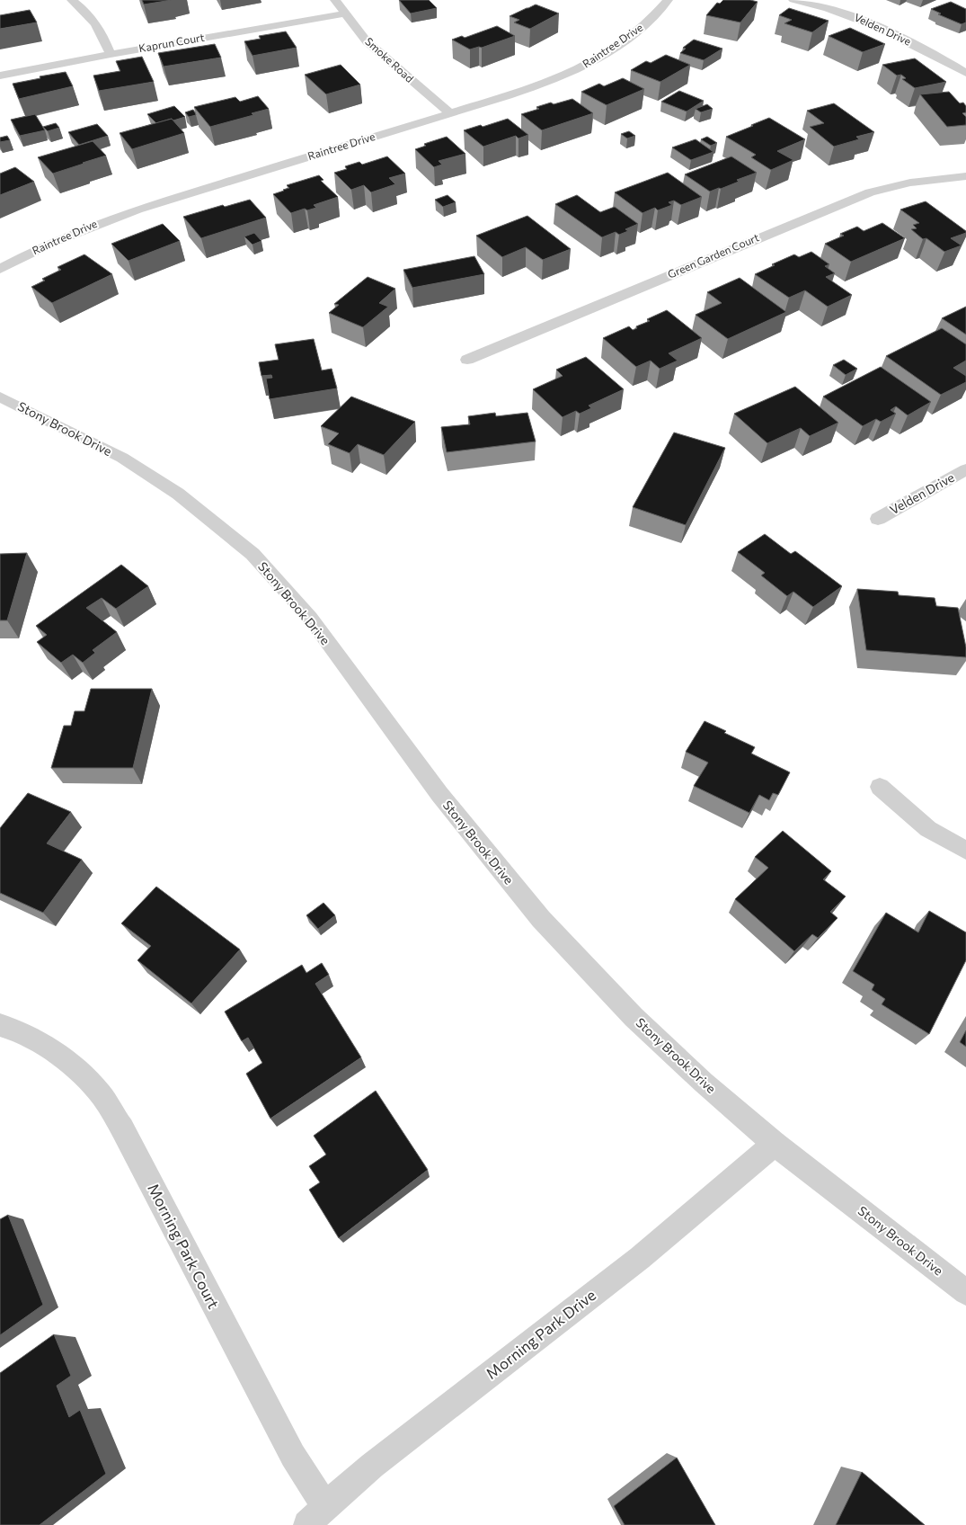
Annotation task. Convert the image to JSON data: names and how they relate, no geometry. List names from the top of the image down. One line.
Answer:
{"streets":{"street":["Velden Drive","Kaprun Court","Raintree Drive","Smoke Road","Green Garden Court","Stony Brook Drive","Morning Park Court","Morning Park Drive"]},"crossings":[["Kaprun Court","Smoke Road"],["Raintree Drive","Smoke Road"],["Stony Brook Drive","Morning Park Drive"],["Morning Park Court","Morning Park Drive"]]}
